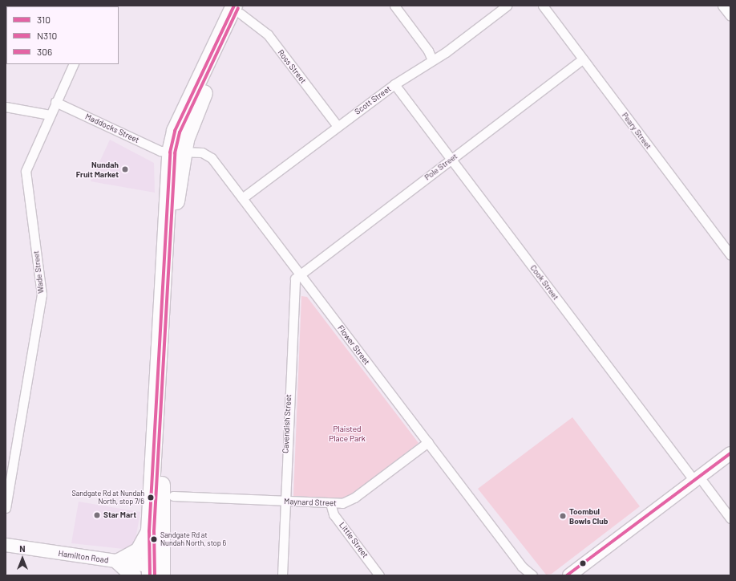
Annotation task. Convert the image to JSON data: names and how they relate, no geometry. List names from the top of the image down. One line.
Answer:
{"streets":{"street":["Ross Street","Scott Street","Maddocks Street","Peary Street","Pole Street","Wade Street","Cook Street","Flower Street","Cavendish Street","Maynard Street","Little Street","Hamilton Road"]},"crossings":[["Ross Street","Scott Street"],["Scott Street","Cook Street"],["Scott Street","Flower Street"],["Maddocks Street","Wade Street"],["Maddocks Street","Flower Street"],["Peary Street","Pole Street"],["Pole Street","Cook Street"],["Pole Street","Flower Street"],["Pole Street","Cavendish Street"],["Flower Street","Cavendish Street"],["Flower Street","Maynard Street"],["Cavendish Street","Maynard Street"],["Maynard Street","Little Street"]],"parks":["Plaisted Place Park"],"places":["Nundah Fruit Market","Sandgate Rd at Nundah North, stop 7/6","Star Mart","Toombul Bowls Club","Sandgate Rd at Nundah North, stop 6"],"lines":["transit line 310","transit line N310","transit line 306"],"legend":["310","N310","306"],"north":"top"}
